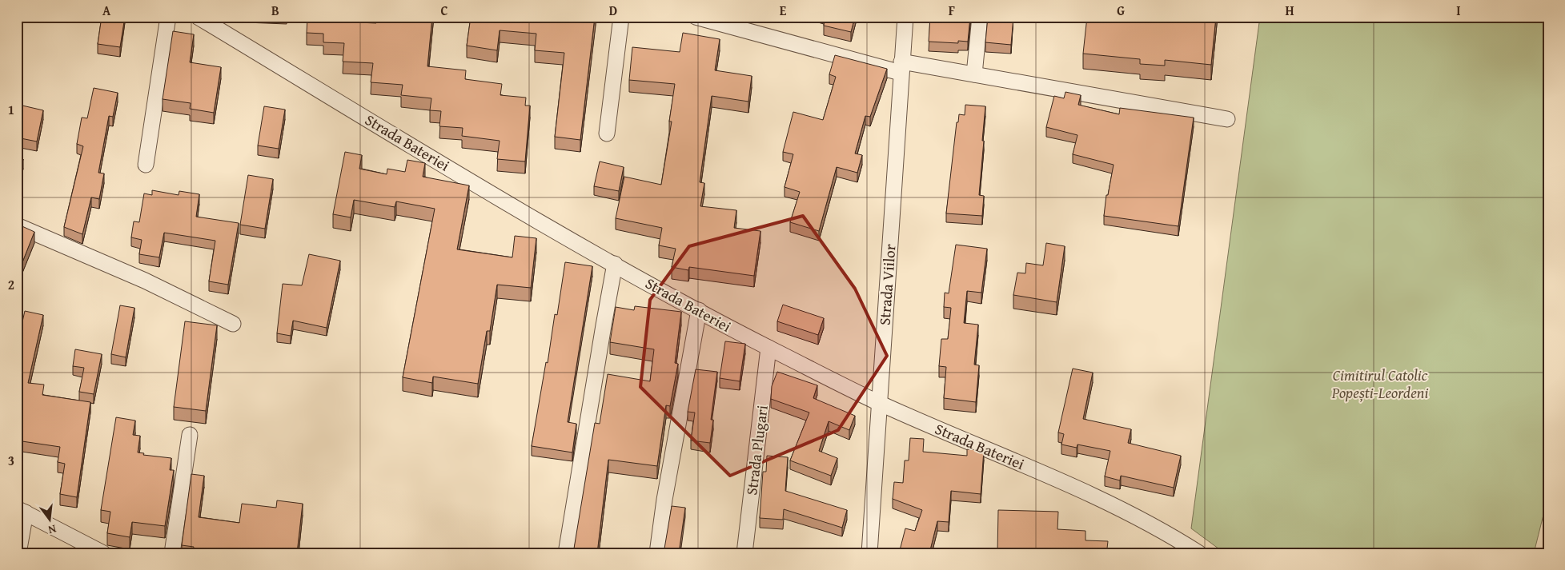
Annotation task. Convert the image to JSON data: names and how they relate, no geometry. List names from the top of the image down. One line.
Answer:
{"streets":{"street":["Strada Bateriei","Strada Viilor","Strada Plugari"]},"crossings":[["Strada Bateriei","Strada Viilor"],["Strada Bateriei","Strada Plugari"]],"parks":["Cimitirul Catolic Popești-Leordeni"],"north":"bottom","grid":{"columns":["A","B","C","D","E","F","G","H","I"],"rows":["1","2","3"]}}
